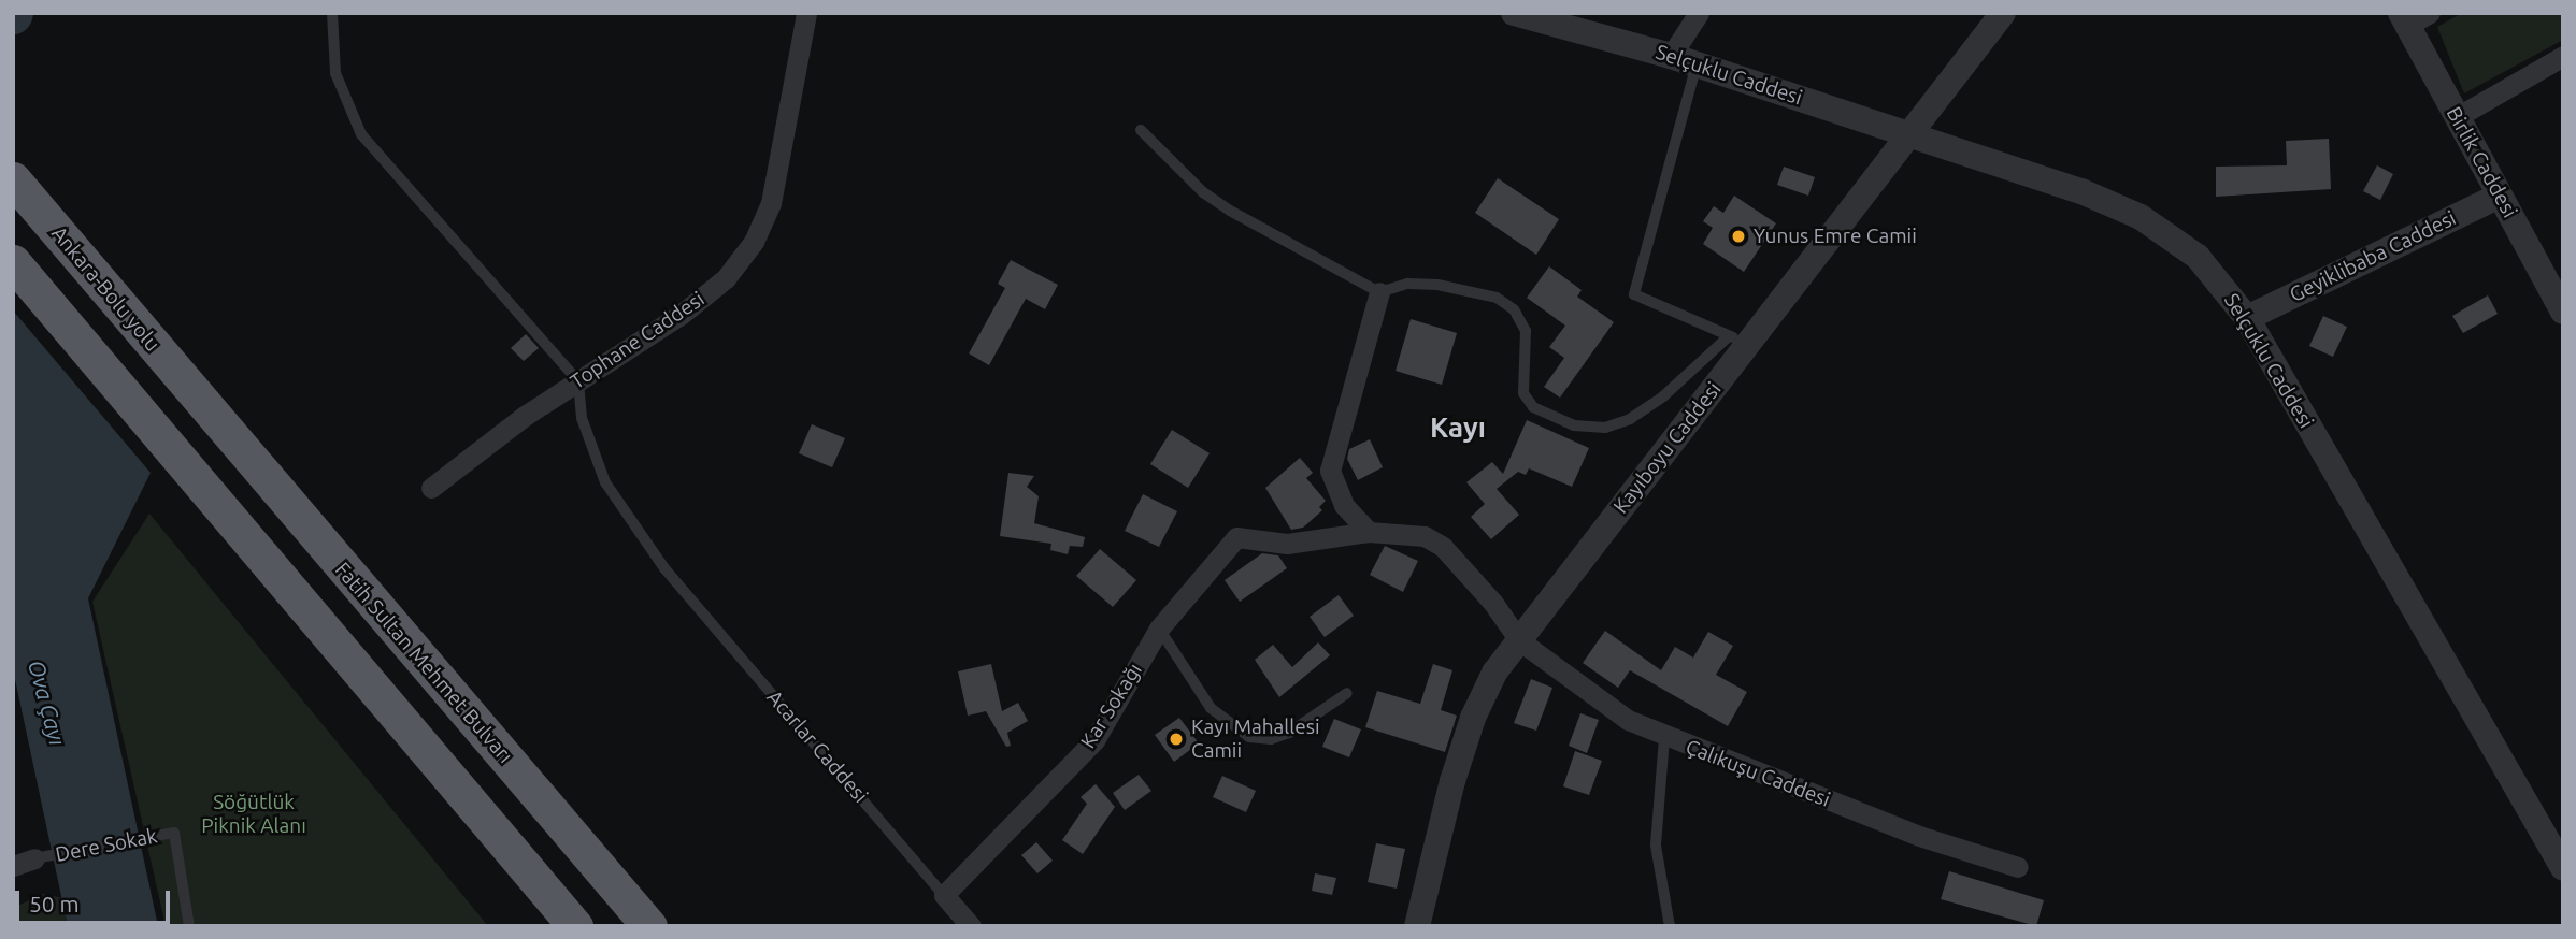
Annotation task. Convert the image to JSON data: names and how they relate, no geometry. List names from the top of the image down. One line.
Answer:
{"streets":{"highway":["Ankara-Bolu yolu","Fatih Sultan Mehmet Bulvarı"],"street":["Selçuklu Caddesi","Birlik Caddesi","Geyiklibaba Caddesi","Tophane Caddesi","Kayıboyu Caddesi","Kar Sokağı","Acarlar Caddesi","Çalıkuşu Caddesi"],"lane":["Dere Sokak"]},"crossings":[["Selçuklu Caddesi","Geyiklibaba Caddesi"],["Selçuklu Caddesi","Kayıboyu Caddesi"],["Birlik Caddesi","Geyiklibaba Caddesi"],["Ankara-Bolu yolu","Fatih Sultan Mehmet Bulvarı"],["Tophane Caddesi","Acarlar Caddesi"],["Kayıboyu Caddesi","Çalıkuşu Caddesi"],["Kar Sokağı","Acarlar Caddesi"],["Kar Sokağı","Çalıkuşu Caddesi"]],"districts":["Kayı"],"water":["Ova Çayı"],"parks":["Söğütlük Piknik Alanı"],"places":["Yunus Emre Camii","Kayı Mahallesi Camii"],"scale_bar":"50 m"}
